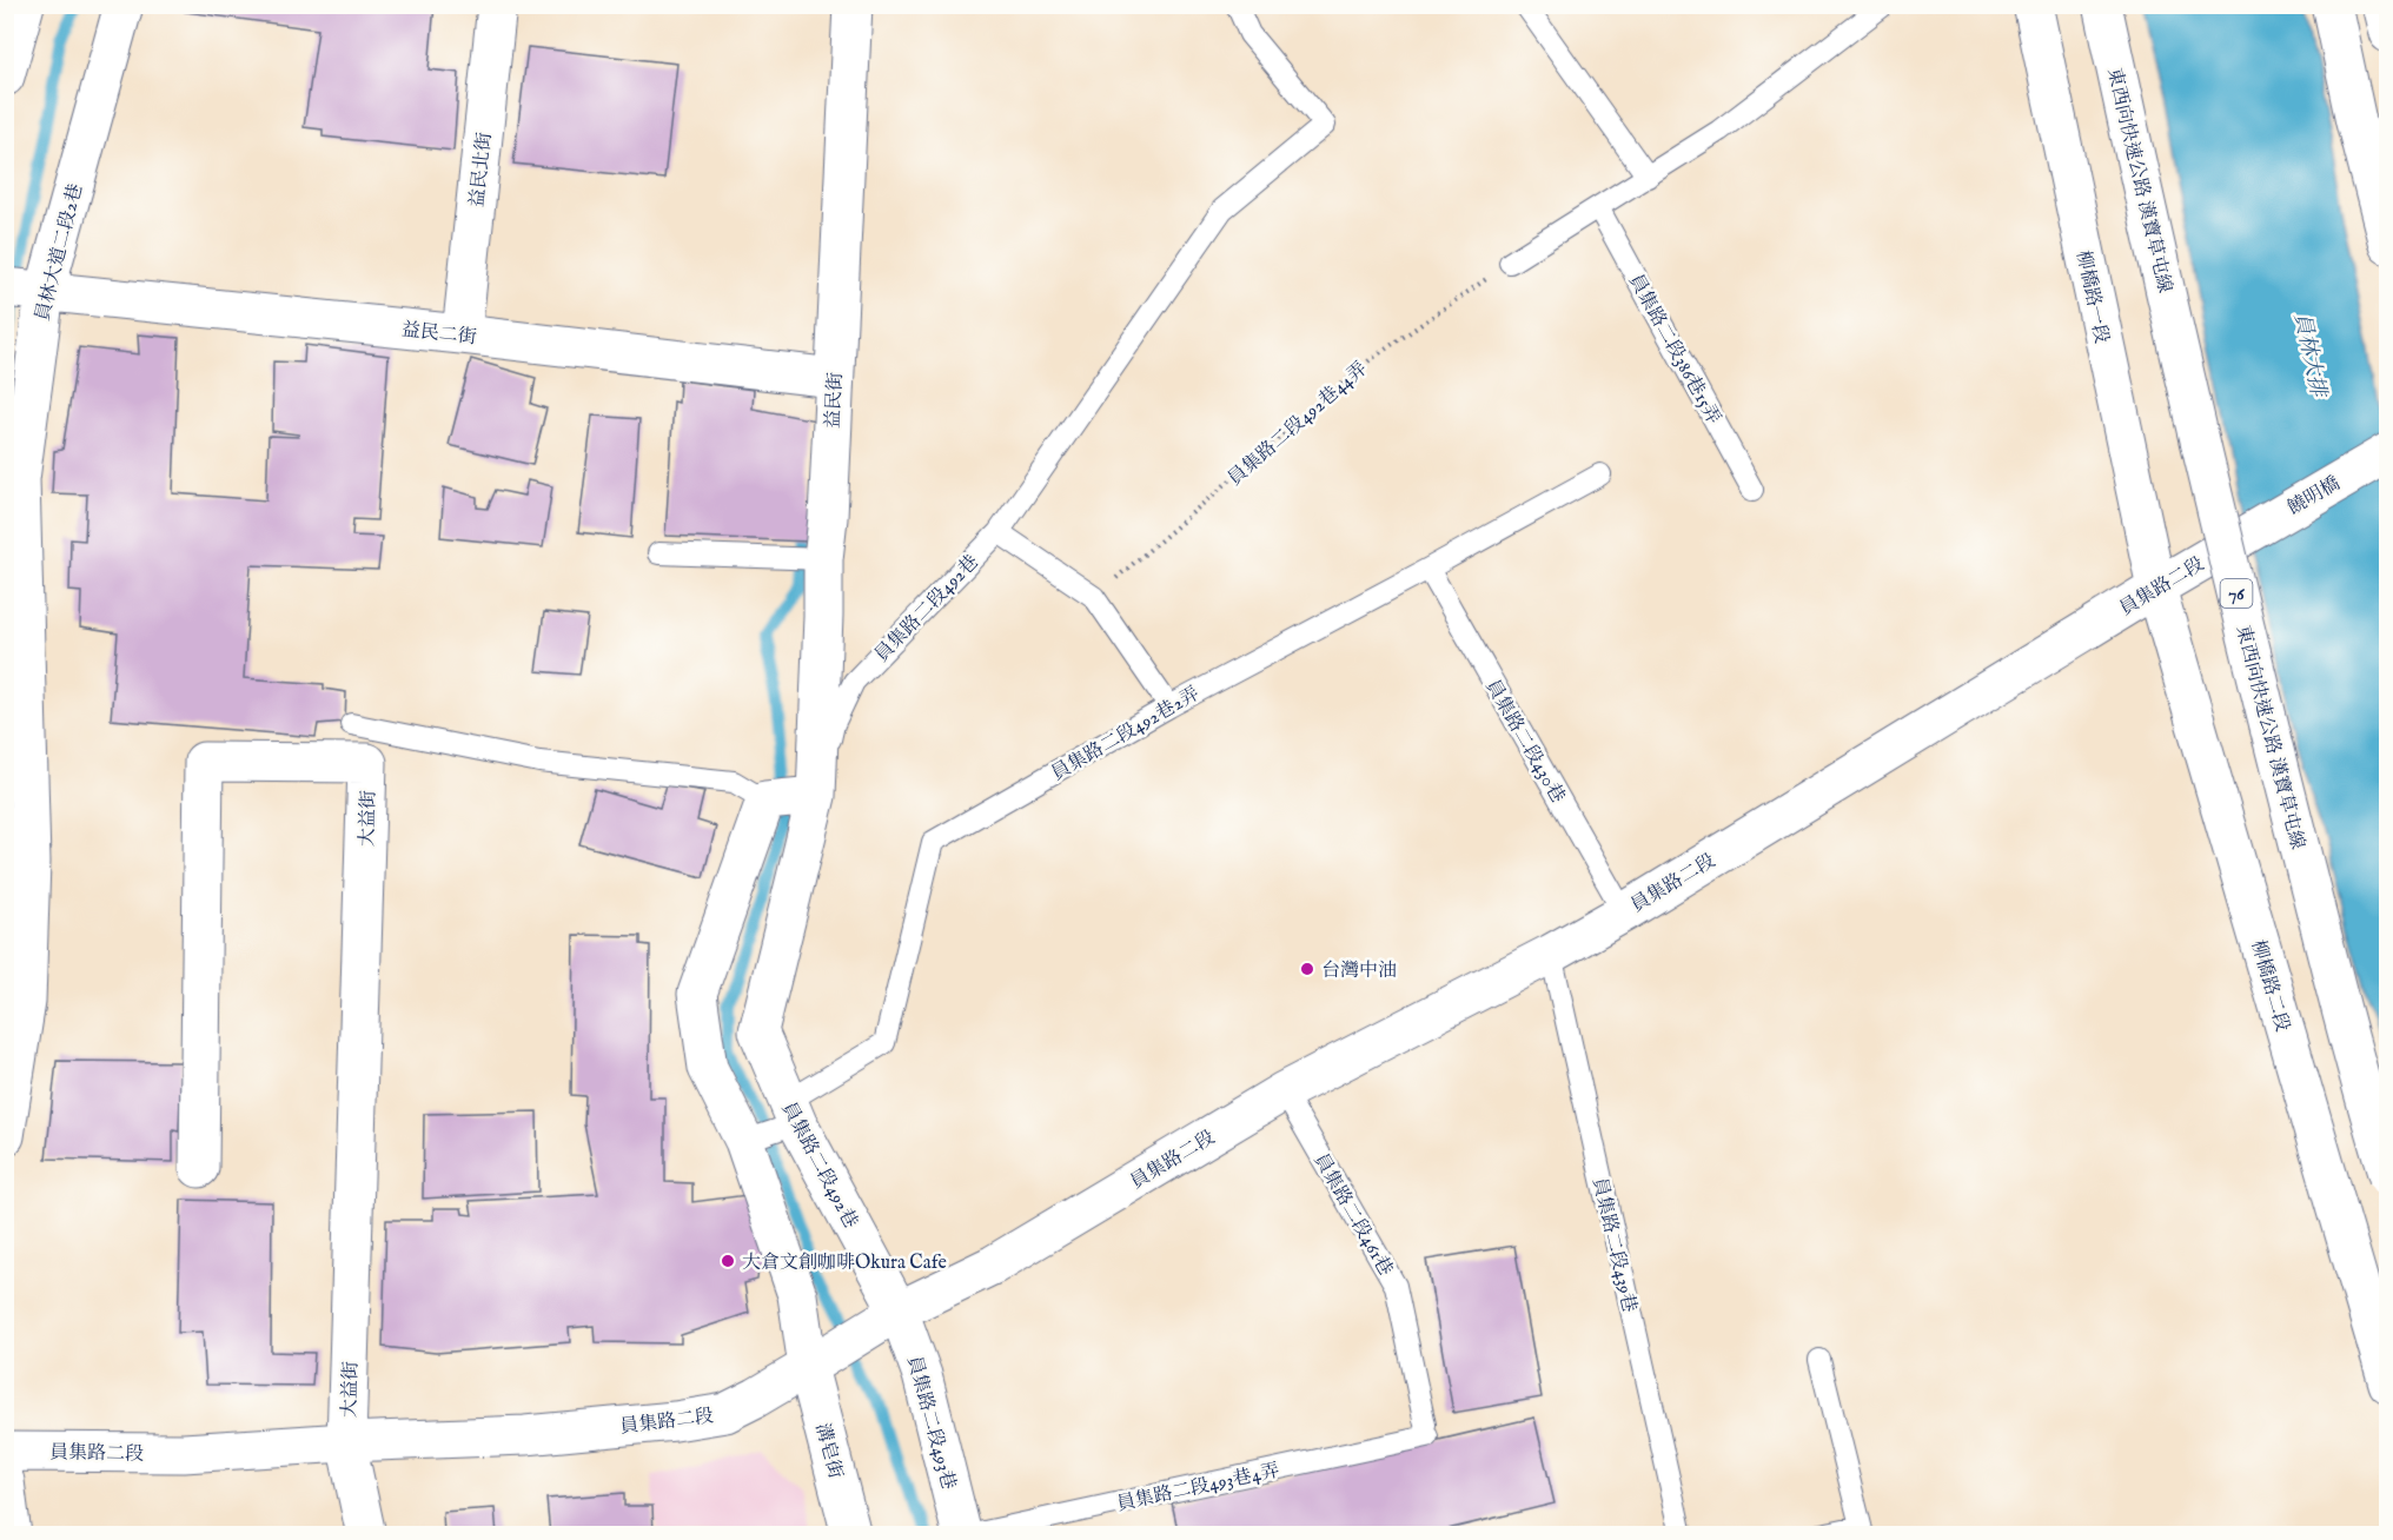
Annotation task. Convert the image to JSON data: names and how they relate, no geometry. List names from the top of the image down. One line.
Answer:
{"streets":{"main road":["益民北街","東西向快速公路 漢寶草屯線","員林大道二段2巷","柳橋路一段","益民二街","益民街","饒明橋","員集路二段","76","員集路二段492巷","大益街","柳橋路二段","員集路二段493巷","溝皂街"],"lane":["員集路二段386巷15弄","員集路二段492巷2弄","員集路二段430巷","員集路二段461巷","員集路二段439巷","員集路二段493巷4弄"],"path":["員集路二段492巷44弄"]},"crossings":[["益民北街","益民二街"],["員林大道二段2巷","益民二街"],["柳橋路一段","員集路二段"],["柳橋路一段","柳橋路二段"],["益民二街","益民街"],["益民街","員集路二段492巷"],["饒明橋","員集路二段"],["員集路二段","員集路二段492巷"],["員集路二段","員集路二段430巷"],["員集路二段","大益街"],["員集路二段","柳橋路二段"],["員集路二段","員集路二段461巷"],["員集路二段","員集路二段439巷"],["員集路二段","員集路二段493巷"],["員集路二段","溝皂街"],["員集路二段492巷","員集路二段492巷2弄"],["員集路二段492巷","員集路二段493巷"],["員集路二段492巷2弄","員集路二段430巷"],["員集路二段461巷","員集路二段493巷4弄"],["員集路二段493巷","員集路二段493巷4弄"]],"water":["員林大排"],"places":["台灣中油","大倉文創咖啡Okura Cafe"]}
